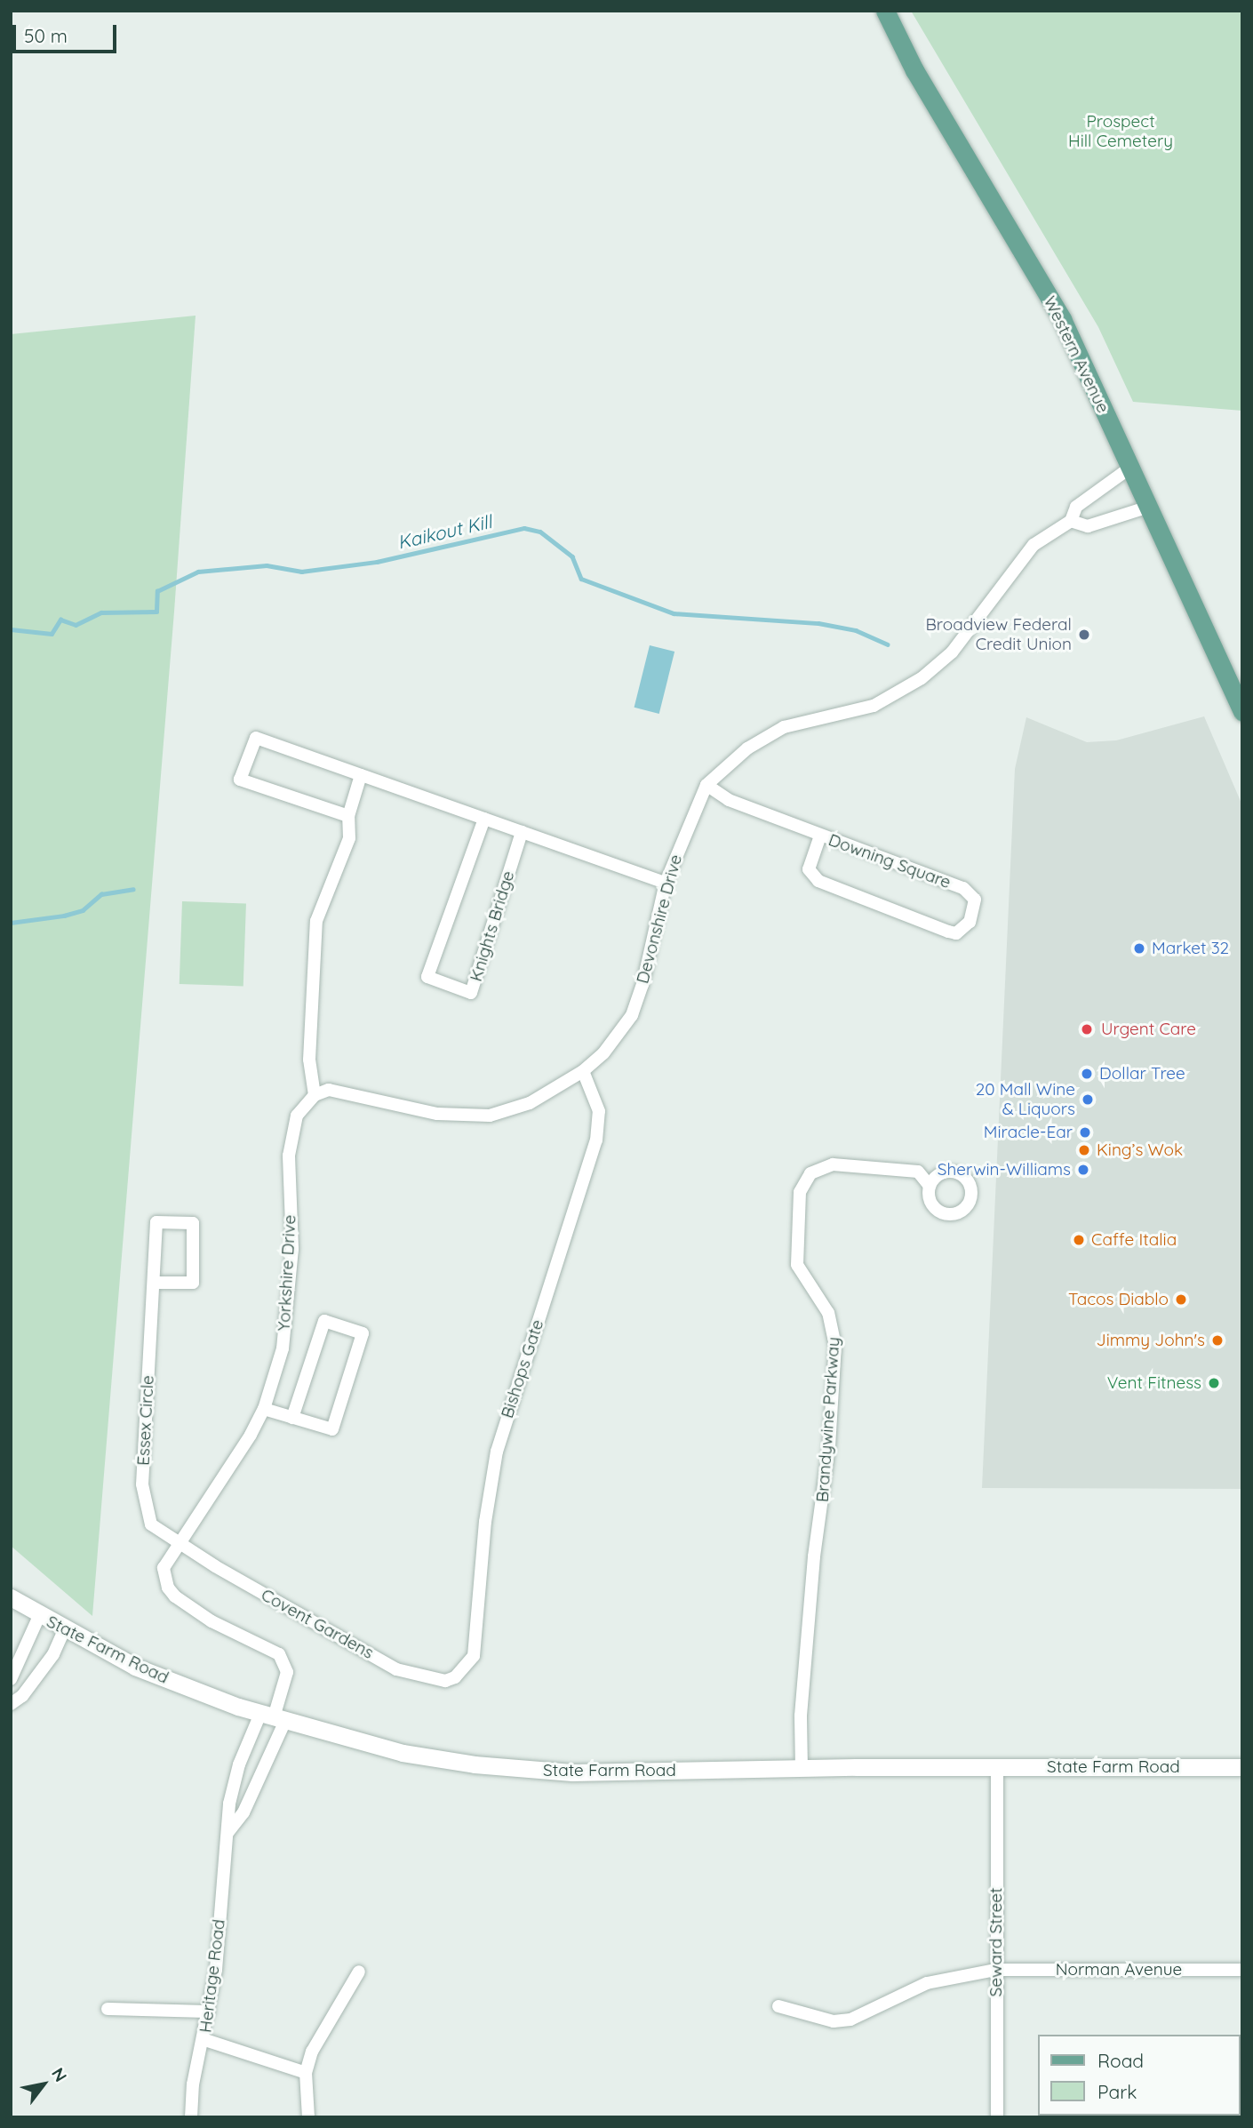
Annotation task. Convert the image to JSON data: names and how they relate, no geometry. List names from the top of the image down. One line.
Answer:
{"streets":{"main road":["Western Avenue","State Farm Road"],"street":["Downing Square","Devonshire Drive","Knights Bridge","Yorkshire Drive","Bishops Gate","Brandywine Parkway","Essex Circle","Covent Gardens","Seward Street","Norman Avenue","Heritage Road"]},"crossings":[["Western Avenue","Devonshire Drive"],["Downing Square","Devonshire Drive"],["Devonshire Drive","Yorkshire Drive"],["Devonshire Drive","Bishops Gate"],["Yorkshire Drive","Essex Circle"],["Yorkshire Drive","Covent Gardens"],["Yorkshire Drive","State Farm Road"],["Yorkshire Drive","Heritage Road"],["Bishops Gate","Covent Gardens"],["Brandywine Parkway","State Farm Road"],["Essex Circle","Covent Gardens"],["State Farm Road","Seward Street"],["State Farm Road","Heritage Road"],["Seward Street","Norman Avenue"]],"water":["Kaikout Kill"],"parks":["Prospect Hill Cemetery"],"places":["Broadview Federal Credit Union","Market 32","Urgent Care","Dollar Tree","20 Mall Wine & Liquors","Miracle-Ear","King’s Wok","Sherwin-Williams","Caffe Italia","Tacos Diablo","Jimmy John's","Vent Fitness"],"legend":["Road","Park"],"scale_bar":"50 m","north":"top right"}
